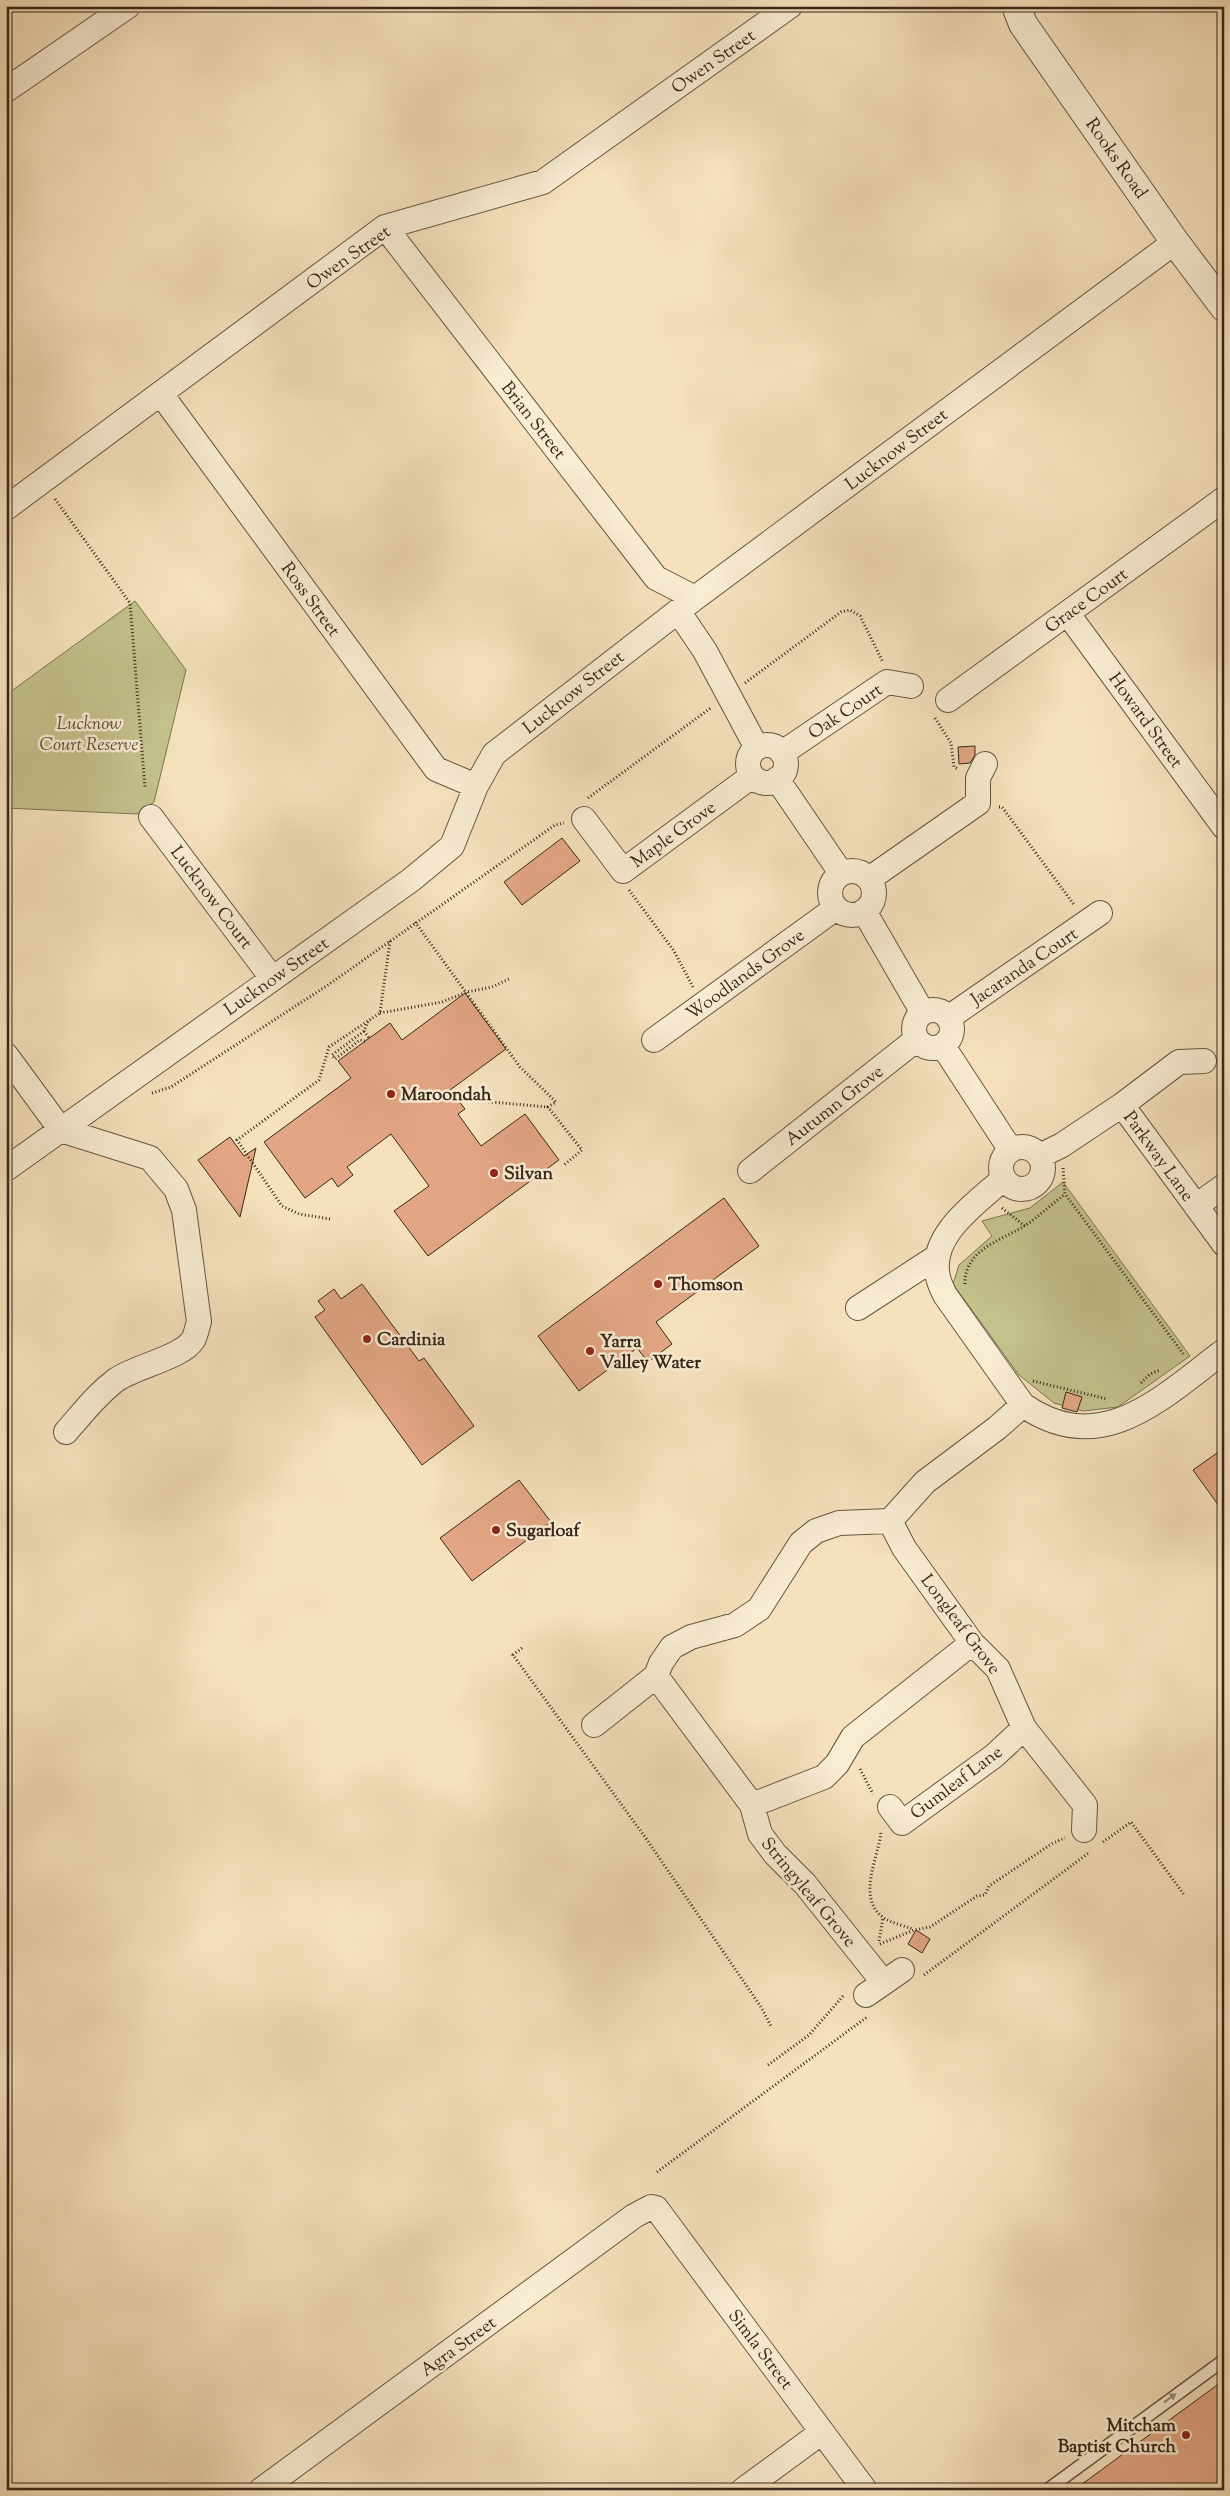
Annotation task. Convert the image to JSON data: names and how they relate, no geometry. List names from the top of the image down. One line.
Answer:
{"streets":{"street":["Owen Street","Rooks Road","Brian Street","Lucknow Street","Ross Street","Grace Court","Oak Court","Howard Street","Maple Grove","Lucknow Court","Jacaranda Court","Woodlands Grove","Autumn Grove","Parkway Lane","Longleaf Grove","Gumleaf Lane","Stringyleaf Grove","Agra Street","Simla Street"]},"crossings":[["Owen Street","Brian Street"],["Owen Street","Ross Street"],["Rooks Road","Lucknow Street"],["Brian Street","Lucknow Street"],["Lucknow Street","Ross Street"],["Lucknow Street","Lucknow Court"],["Grace Court","Howard Street"],["Oak Court","Maple Grove"],["Jacaranda Court","Autumn Grove"],["Longleaf Grove","Gumleaf Lane"],["Agra Street","Simla Street"]],"parks":["Lucknow Court Reserve"],"places":["Maroondah","Silvan","Thomson","Cardinia","Yarra Valley Water","Sugarloaf","Mitcham Baptist Church"]}
